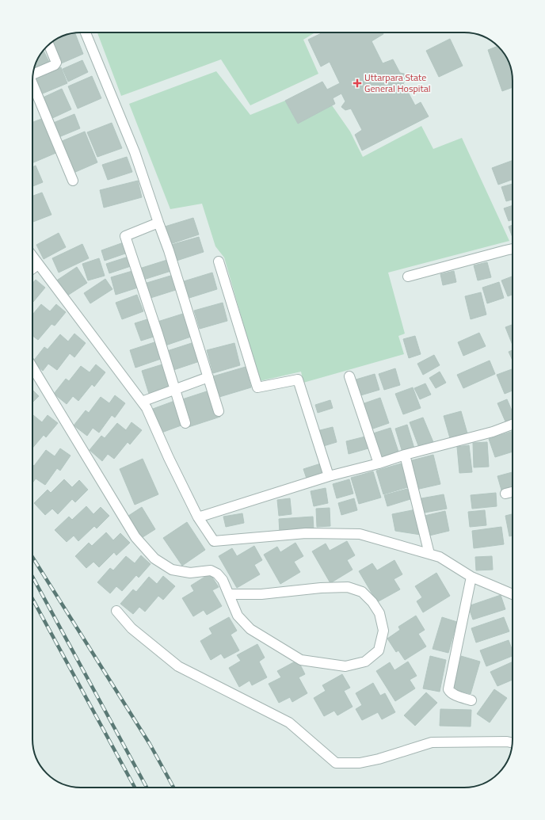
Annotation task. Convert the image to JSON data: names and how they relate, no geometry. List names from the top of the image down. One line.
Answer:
{"places":{"health":["Uttarpara State General Hospital"]}}
